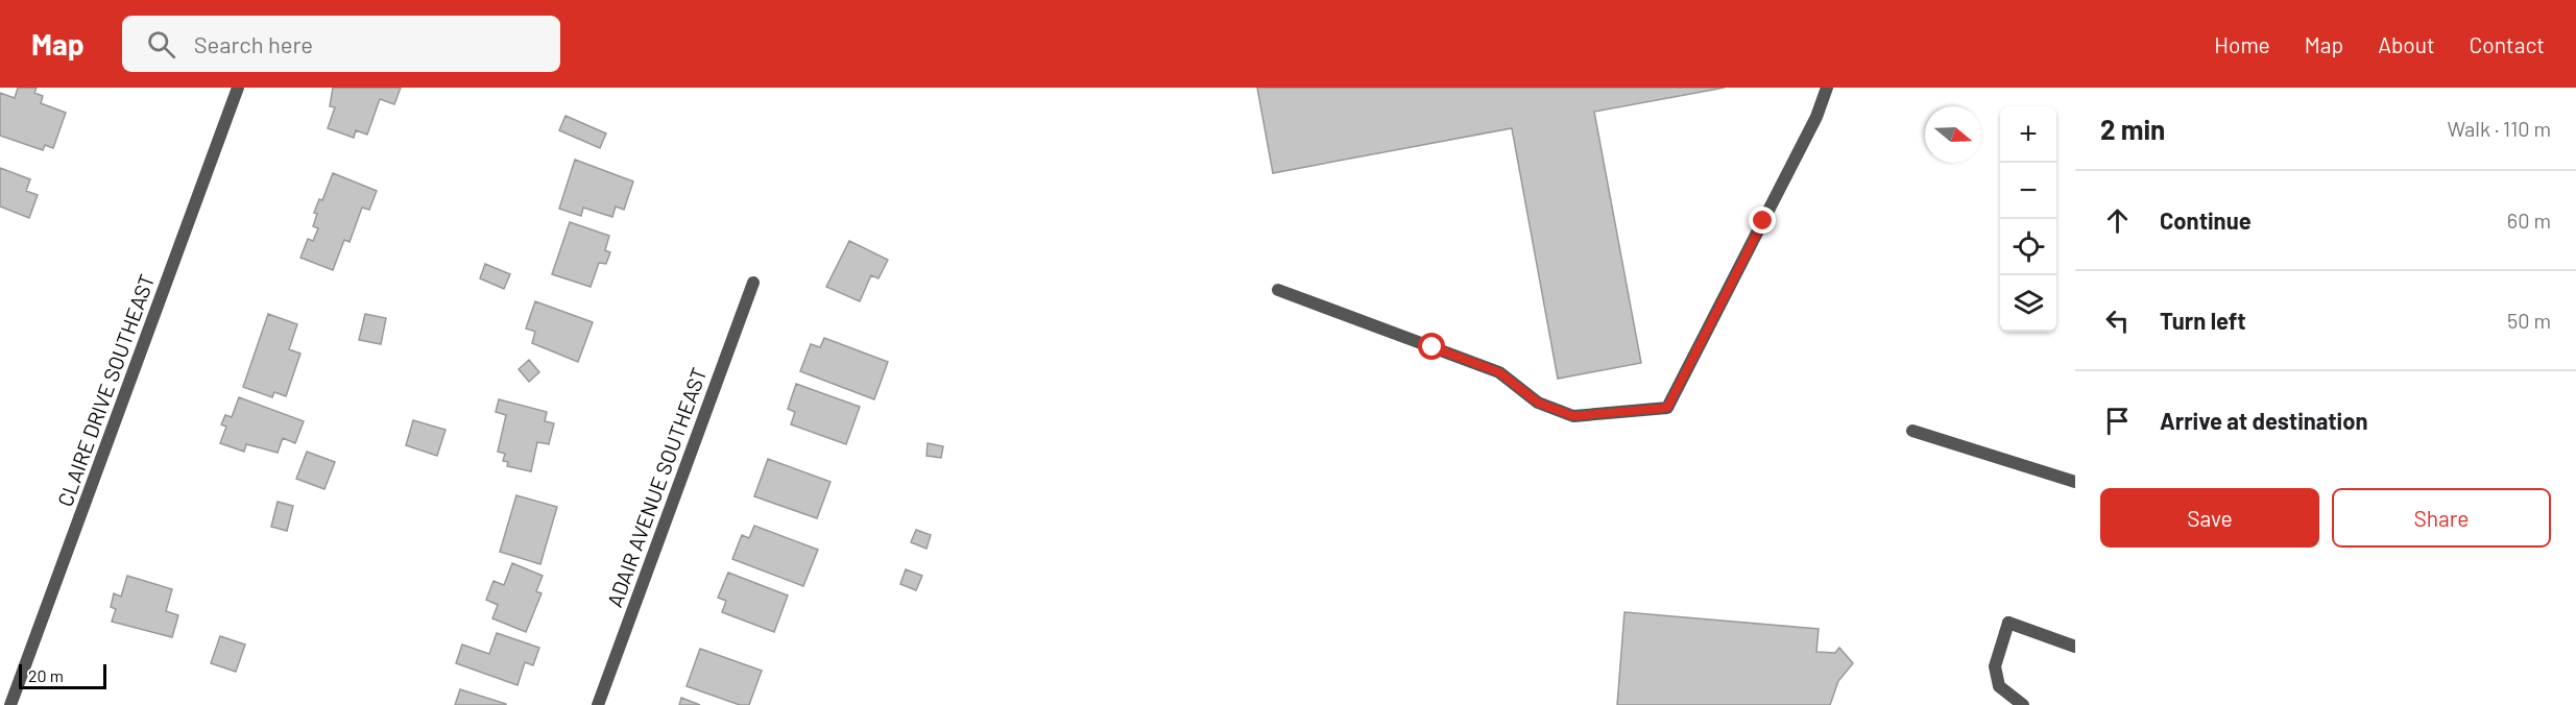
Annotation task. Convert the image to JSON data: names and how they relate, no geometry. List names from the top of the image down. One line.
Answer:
{"streets":{"street":["CLAIRE DRIVE SOUTHEAST","ADAIR AVENUE SOUTHEAST"]},"scale_bar":"20 m","north":"right","page":{"header":"Map","search":"Search here","nav":["Home","Map","About","Contact"],"heading":["2 min","Walk · 110 m"],"map_buttons":["+","−"],"list":[["Continue","60 m"],["Turn left","50 m"],"Arrive at destination"],"buttons":["Save","Share"],"scale":"20 m"}}
